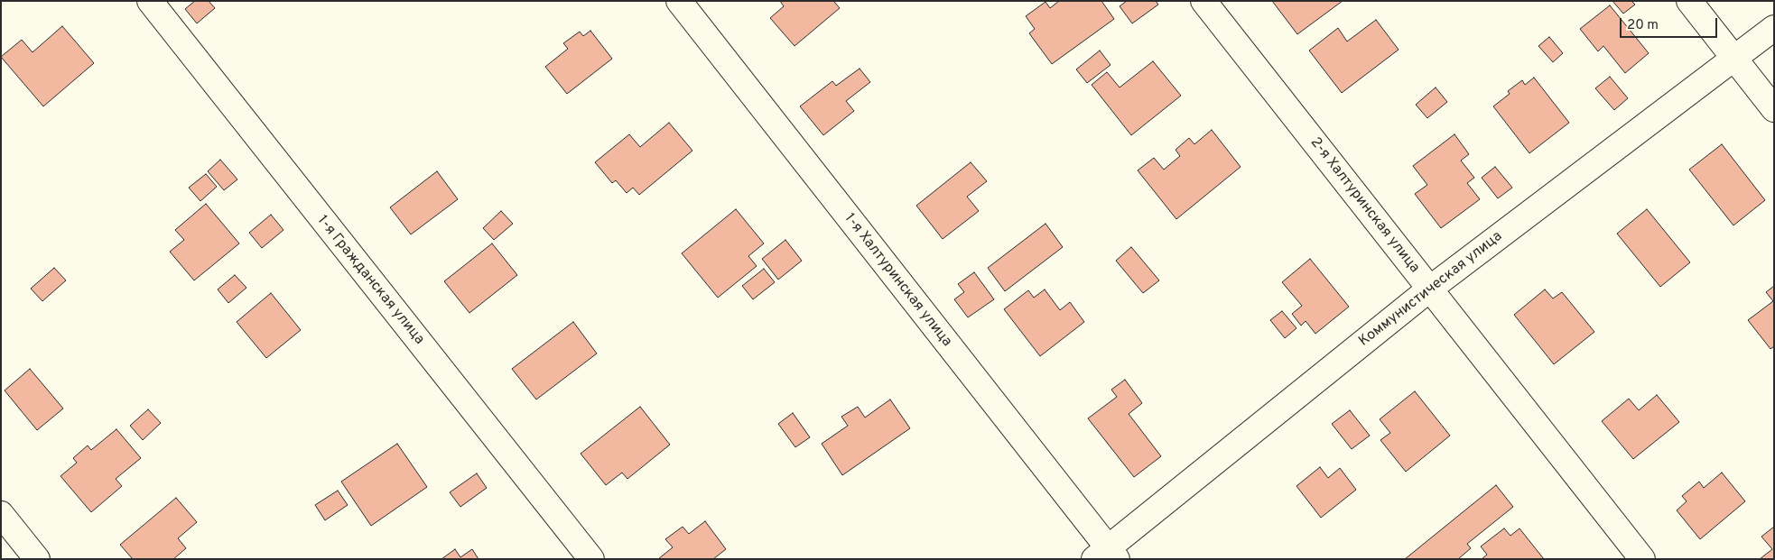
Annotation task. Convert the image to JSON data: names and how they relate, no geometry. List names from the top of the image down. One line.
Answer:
{"streets":{"street":["2-я Халтуринская улица","1-я Гражданская улица","1-я Халтуринская улица","Коммунистическая улица"]},"crossings":[["2-я Халтуринская улица","Коммунистическая улица"],["1-я Халтуринская улица","Коммунистическая улица"]],"scale_bar":"20 m"}
